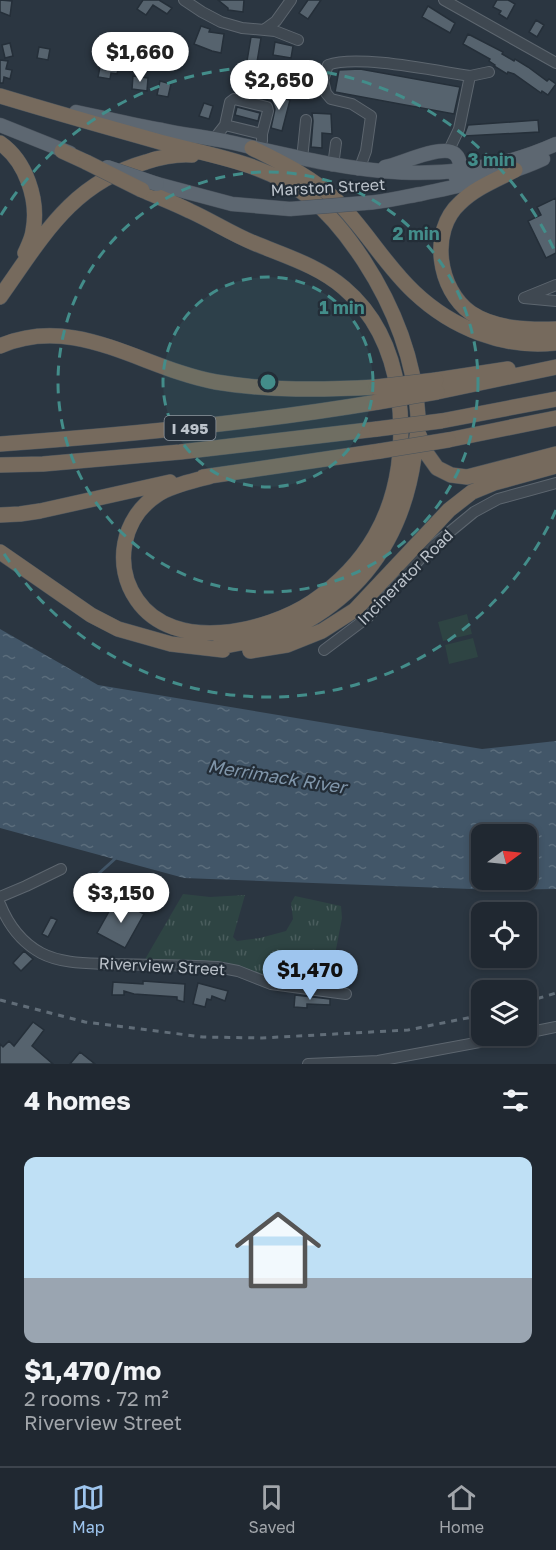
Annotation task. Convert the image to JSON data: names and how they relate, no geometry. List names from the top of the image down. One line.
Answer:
{"streets":{"highway":["I 495"],"main road":["Marston Street"],"street":["Incinerator Road","Riverview Street"]},"water":["Merrimack River"],"north":"right","page":{"price":["$1,660","$2,650","$3,150","$1,470"],"heading":"4 homes","list":[{"name":"$1,470/mo","note":"2 rooms · 72 m² · Riverview Street"}],"tabs":["Map","Saved","Home"]},"rings":["3 min","2 min","1 min"]}
